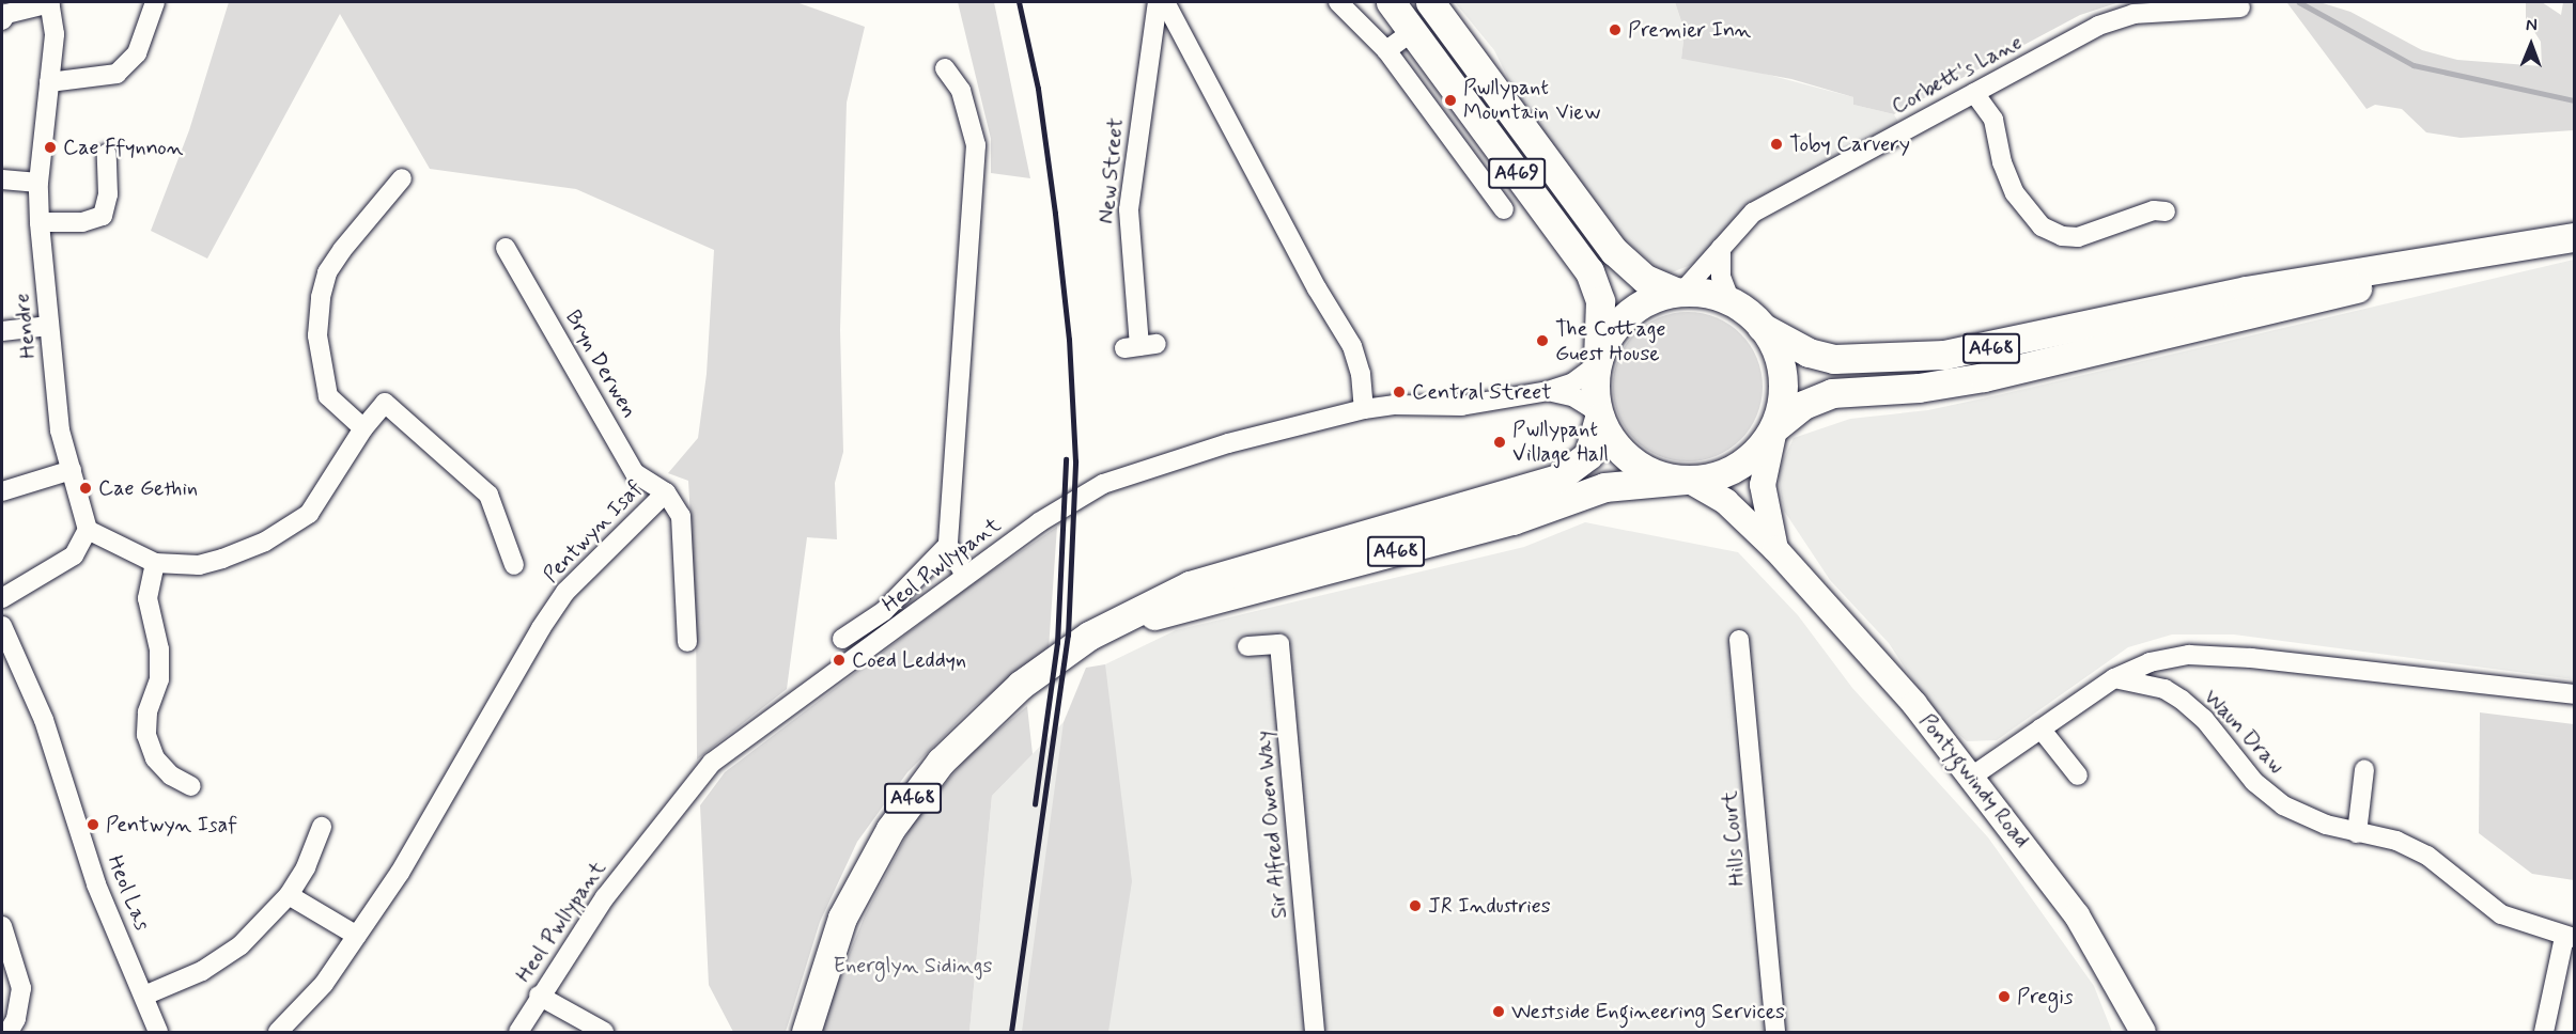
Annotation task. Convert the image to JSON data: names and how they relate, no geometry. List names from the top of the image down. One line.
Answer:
{"streets":{"main road":["A469","A468","Pontygwindy Road"],"street":["Corbett's Lane","New Street","Hendre","Bryn Derwen","Pentwyn Isaf","Heol Pwllypant","Waun Draw","Sir Alfred Owen Way","Hills Court","Heol Las"]},"crossings":[["Corbett's Lane","A469"],["Corbett's Lane","A468"],["Corbett's Lane","Heol Pwllypant"],["Corbett's Lane","Pontygwindy Road"],["A469","A468"],["A469","Heol Pwllypant"],["A469","Pontygwindy Road"],["A468","Heol Pwllypant"],["A468","Pontygwindy Road"],["Bryn Derwen","Pentwyn Isaf"],["Heol Pwllypant","Pontygwindy Road"]],"parks":["Energlyn Sidings"],"places":["Premier Inn","Pwllypant Mountain View","Toby Carvery","Cae Ffynnon","The Cottage Guest House","Central Street","Pwllypant Village Hall","Cae Gethin","Coed Leddyn","Pentwyn Isaf","JR Industries","Pregis","Westside Engineering Services"],"north":"top"}
